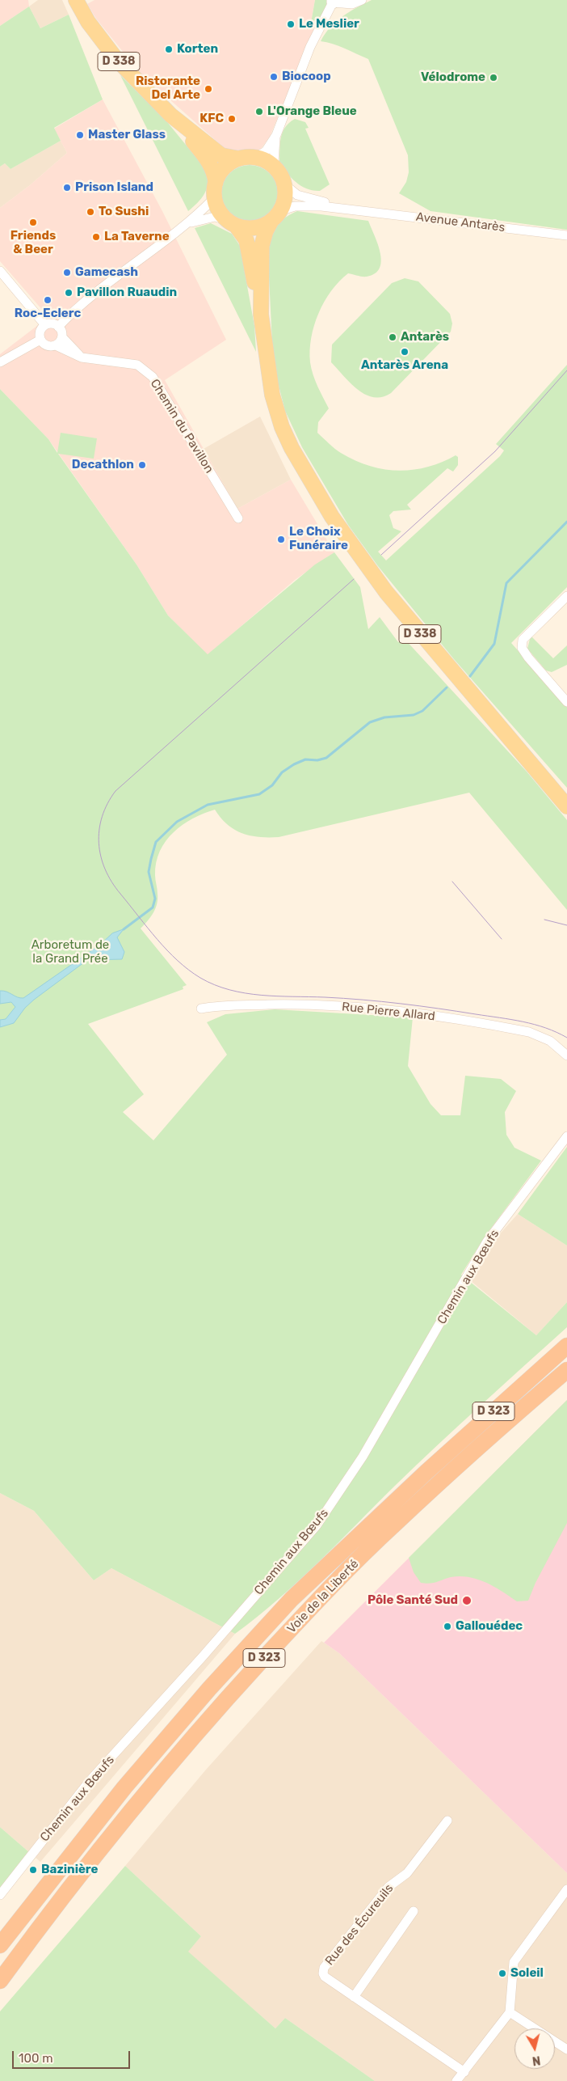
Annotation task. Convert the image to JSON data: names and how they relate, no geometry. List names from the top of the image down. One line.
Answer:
{"streets":{"highway":["D 323","Voie de la Liberté"],"main road":["D 338"],"street":["Avenue Antarès","Chemin du Pavillon","Rue Pierre Allard","Chemin aux Bœufs","Rue des Écureuils"]},"crossings":[["D 338","Avenue Antarès"]],"parks":["Arboretum de la Grand Prée"],"places":["Le Meslier","Korten","Biocoop","Vélodrome","Ristorante Del Arte","L'Orange Bleue","KFC","Master Glass","Prison Island","To Sushi","Friends & Beer","La Taverne","Gamecash","Pavillon Ruaudin","Roc-Eclerc","Antarès","Antarès Arena","Decathlon","Le Choix Funéraire","Pôle Santé Sud","Gallouédec","Bazinière","Soleil"],"scale_bar":"100 m","north":"bottom"}
